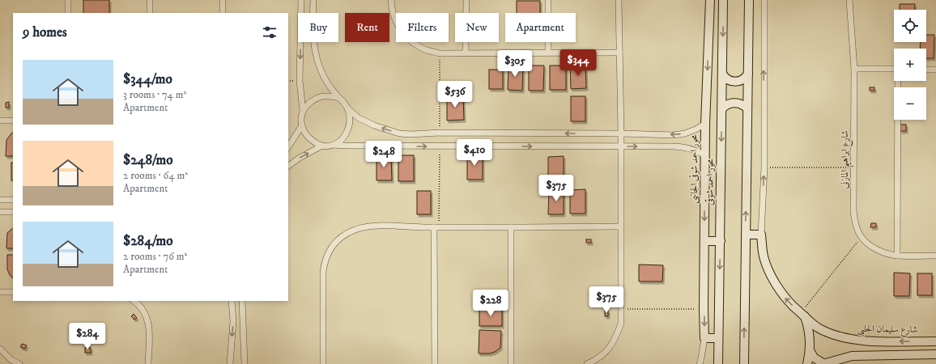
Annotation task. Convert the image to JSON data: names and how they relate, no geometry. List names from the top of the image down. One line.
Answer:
{"streets":{"main road":["محور احمد شوقى الجانبى","محور احمد شوقى","شارع سليمان الحلبى"],"street":["شارع ابراهيم المازنى"]},"one_way":["شارع سليمان الحلبى"],"page":{"map_buttons":["+","−"],"chip":["Buy","Rent","Filters","New","Apartment"],"heading":"9 homes","price":["$344","$305","$536","$410","$248","$375","$375","$228","$284"],"list":[{"name":"$344/mo","note":"3 rooms · 74 m² · Apartment"},{"name":"$248/mo","note":"2 rooms · 64 m² · Apartment"},{"name":"$284/mo","note":"2 rooms · 76 m² · Apartment"}]}}
